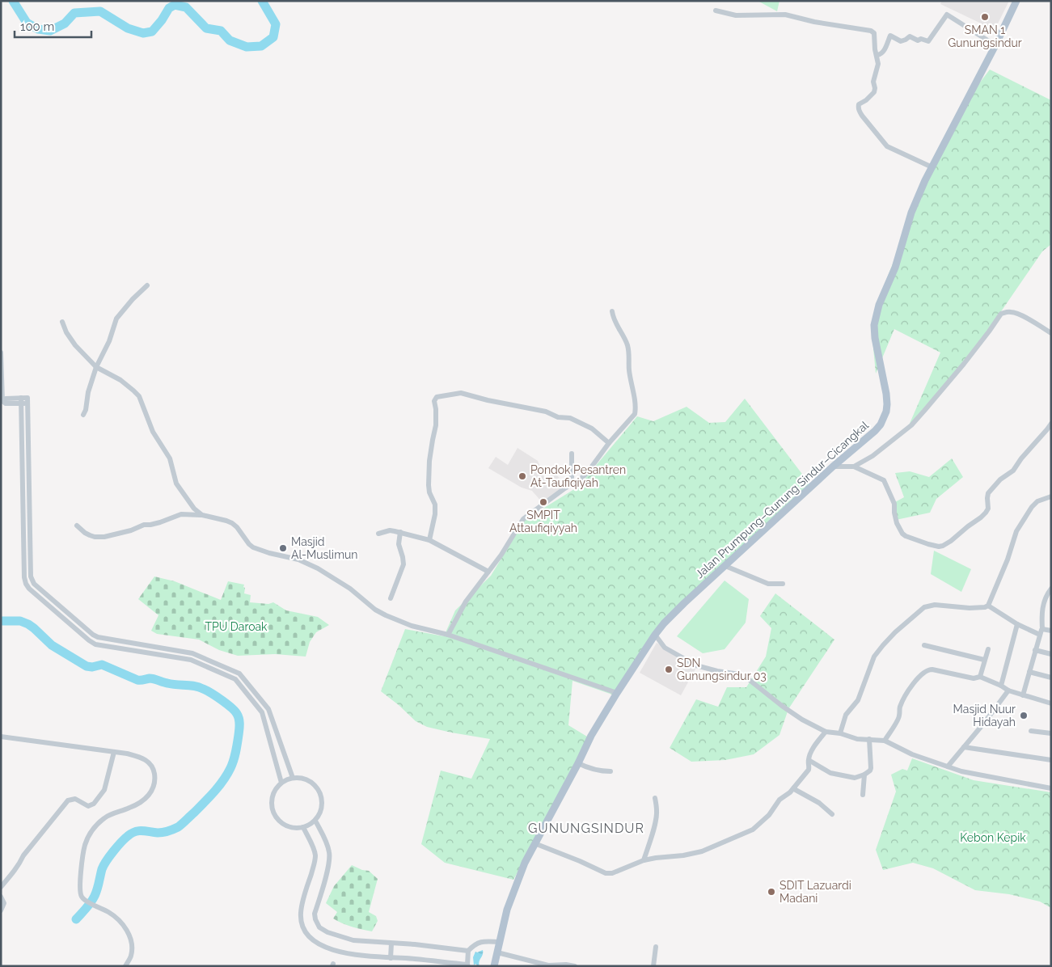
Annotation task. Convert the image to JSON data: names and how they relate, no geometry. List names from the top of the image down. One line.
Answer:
{"streets":{"main road":["Jalan Prumpung–Gunung Sindur–Cicangkal"]},"districts":["GUNUNGSINDUR"],"parks":["TPU Daroak","Kebon Kepik"],"places":["SMAN 1 Gunungsindur","Pondok Pesantren At-Taufiqiyah","SMPIT Attaufiqiyyah","Masjid Al-Muslimun","SDN Gunungsindur 03","Masjid Nuur Hidayah","SDIT Lazuardi Madani"],"scale_bar":"100 m"}
